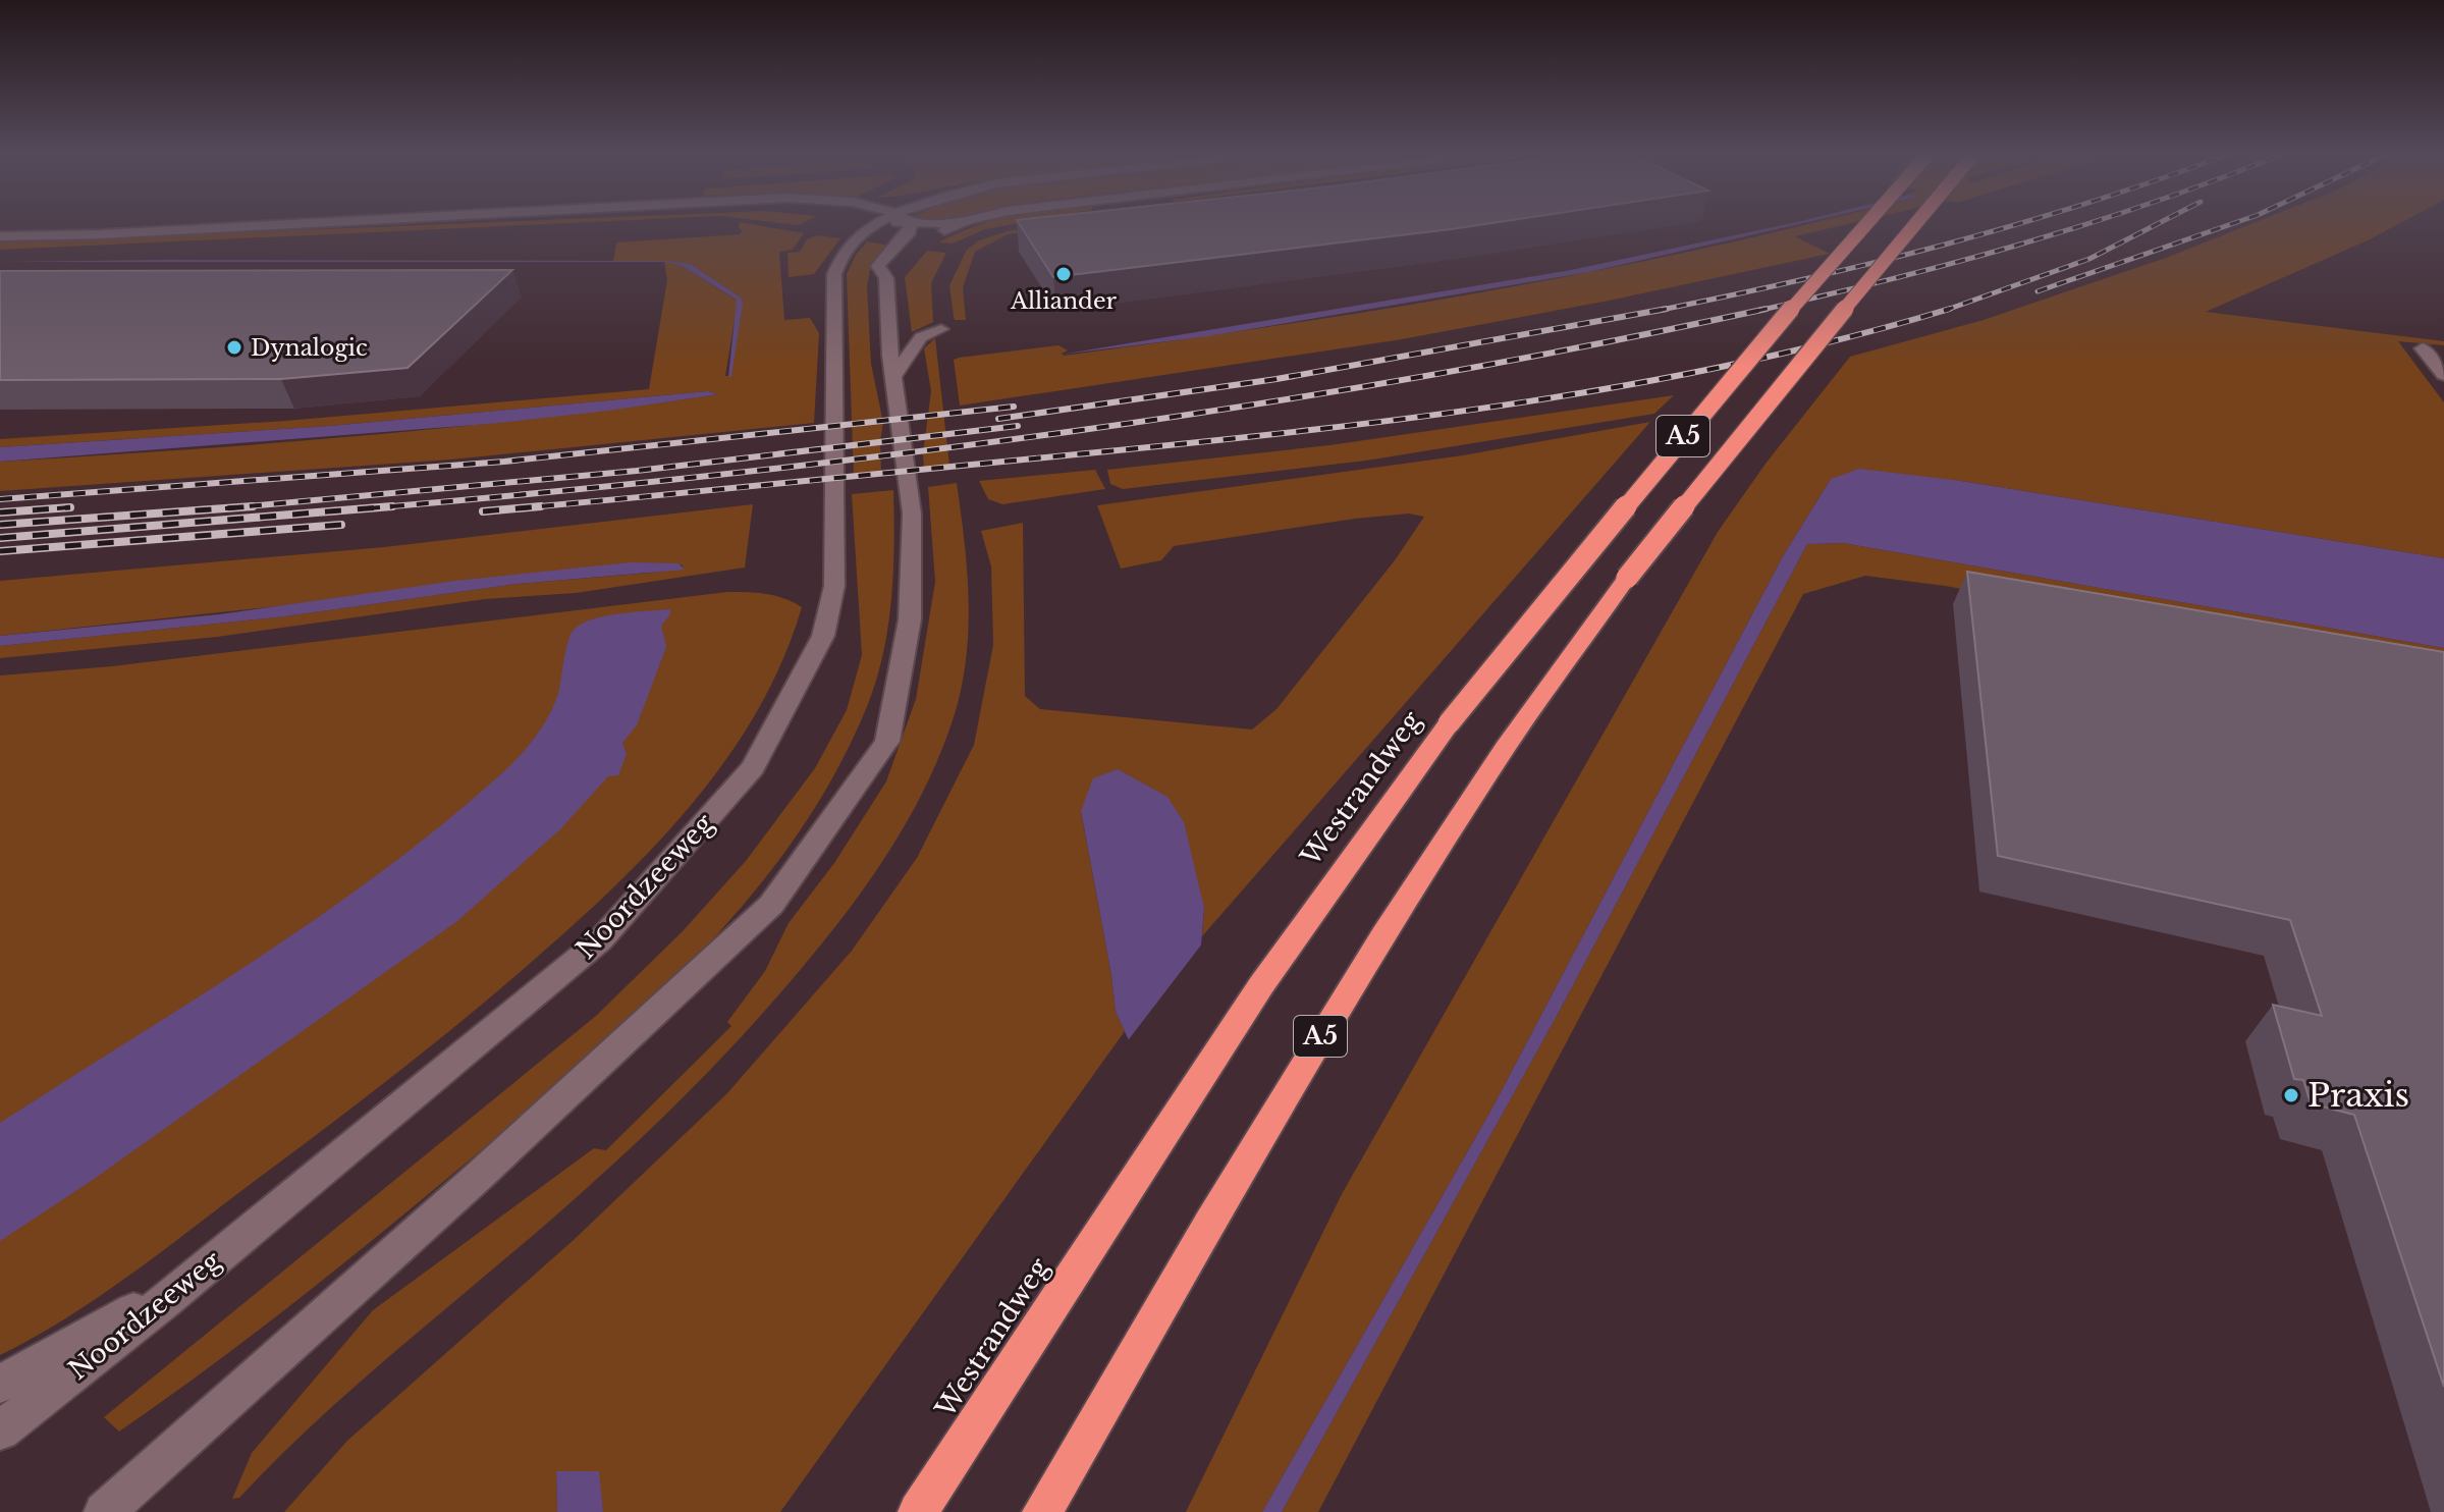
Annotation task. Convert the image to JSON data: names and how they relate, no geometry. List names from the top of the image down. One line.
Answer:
{"streets":{"highway":["A5","Westrandweg"],"main road":["Noordzeeweg"]},"places":["Alliander","Dynalogic","Praxis"]}
